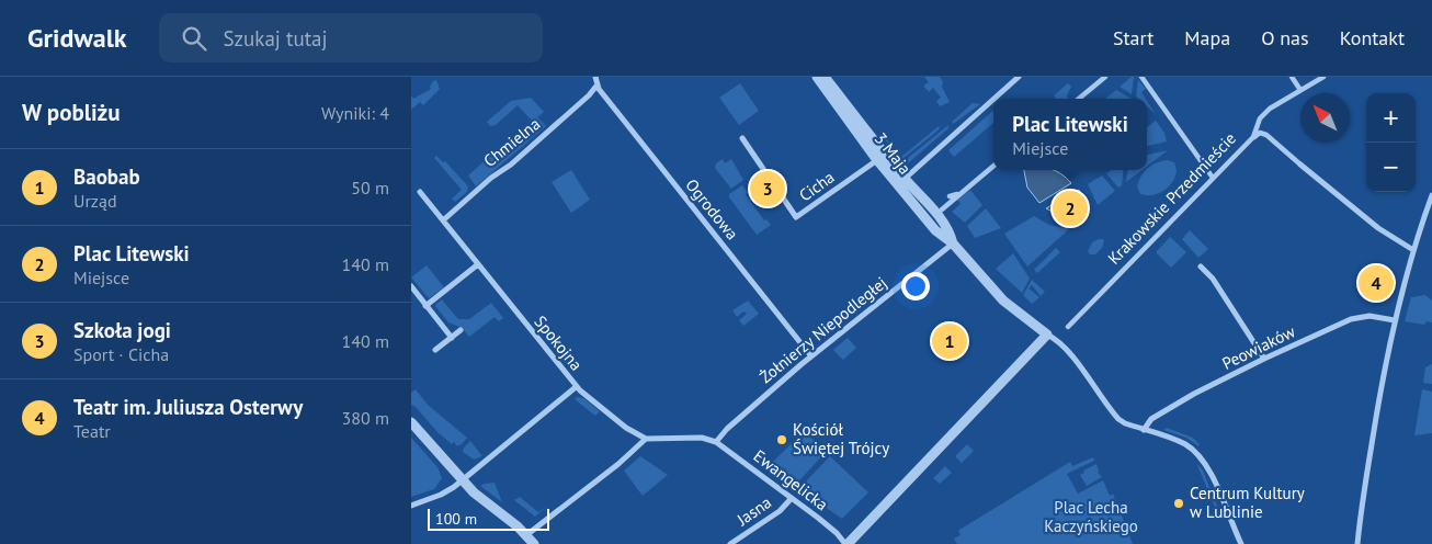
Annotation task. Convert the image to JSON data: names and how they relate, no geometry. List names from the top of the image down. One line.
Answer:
{"streets":{"street":["Chmielna","3 Maja","Cicha","Krakowskie Przedmieście","Ogrodowa","Żołnierzy Niepodległej","Spokojna","Peowiaków","Ewangelicka","Jasna"]},"crossings":[["Chmielna","Ogrodowa"],["Chmielna","Spokojna"],["3 Maja","Cicha"],["3 Maja","Żołnierzy Niepodległej"],["Ogrodowa","Żołnierzy Niepodległej"],["Żołnierzy Niepodległej","Ewangelicka"],["Ewangelicka","Jasna"]],"parks":["Plac Lecha Kaczyńskiego"],"places":["Kościół Świętej Trójcy","Centrum Kultury w Lublinie"],"scale_bar":"100 m","north":"top left","page":{"header":"Gridwalk","search":"Szukaj tutaj","nav":["Start","Mapa","O nas","Kontakt"],"heading":["W pobliżu","Wyniki: 4"],"map_buttons":["+","−"],"popup":["Plac Litewski","Miejsce"],"list":[{"mark":"1","name":"Baobab","note":"Urząd","value":"50 m"},{"mark":"2","name":"Plac Litewski","note":"Miejsce","value":"140 m"},{"mark":"3","name":"Szkoła jogi","note":"Sport · Cicha","value":"140 m"},{"mark":"4","name":"Teatr im. Juliusza Osterwy","note":"Teatr","value":"380 m"}],"pins":["3","2","4","1"],"scale":"100 m"}}
